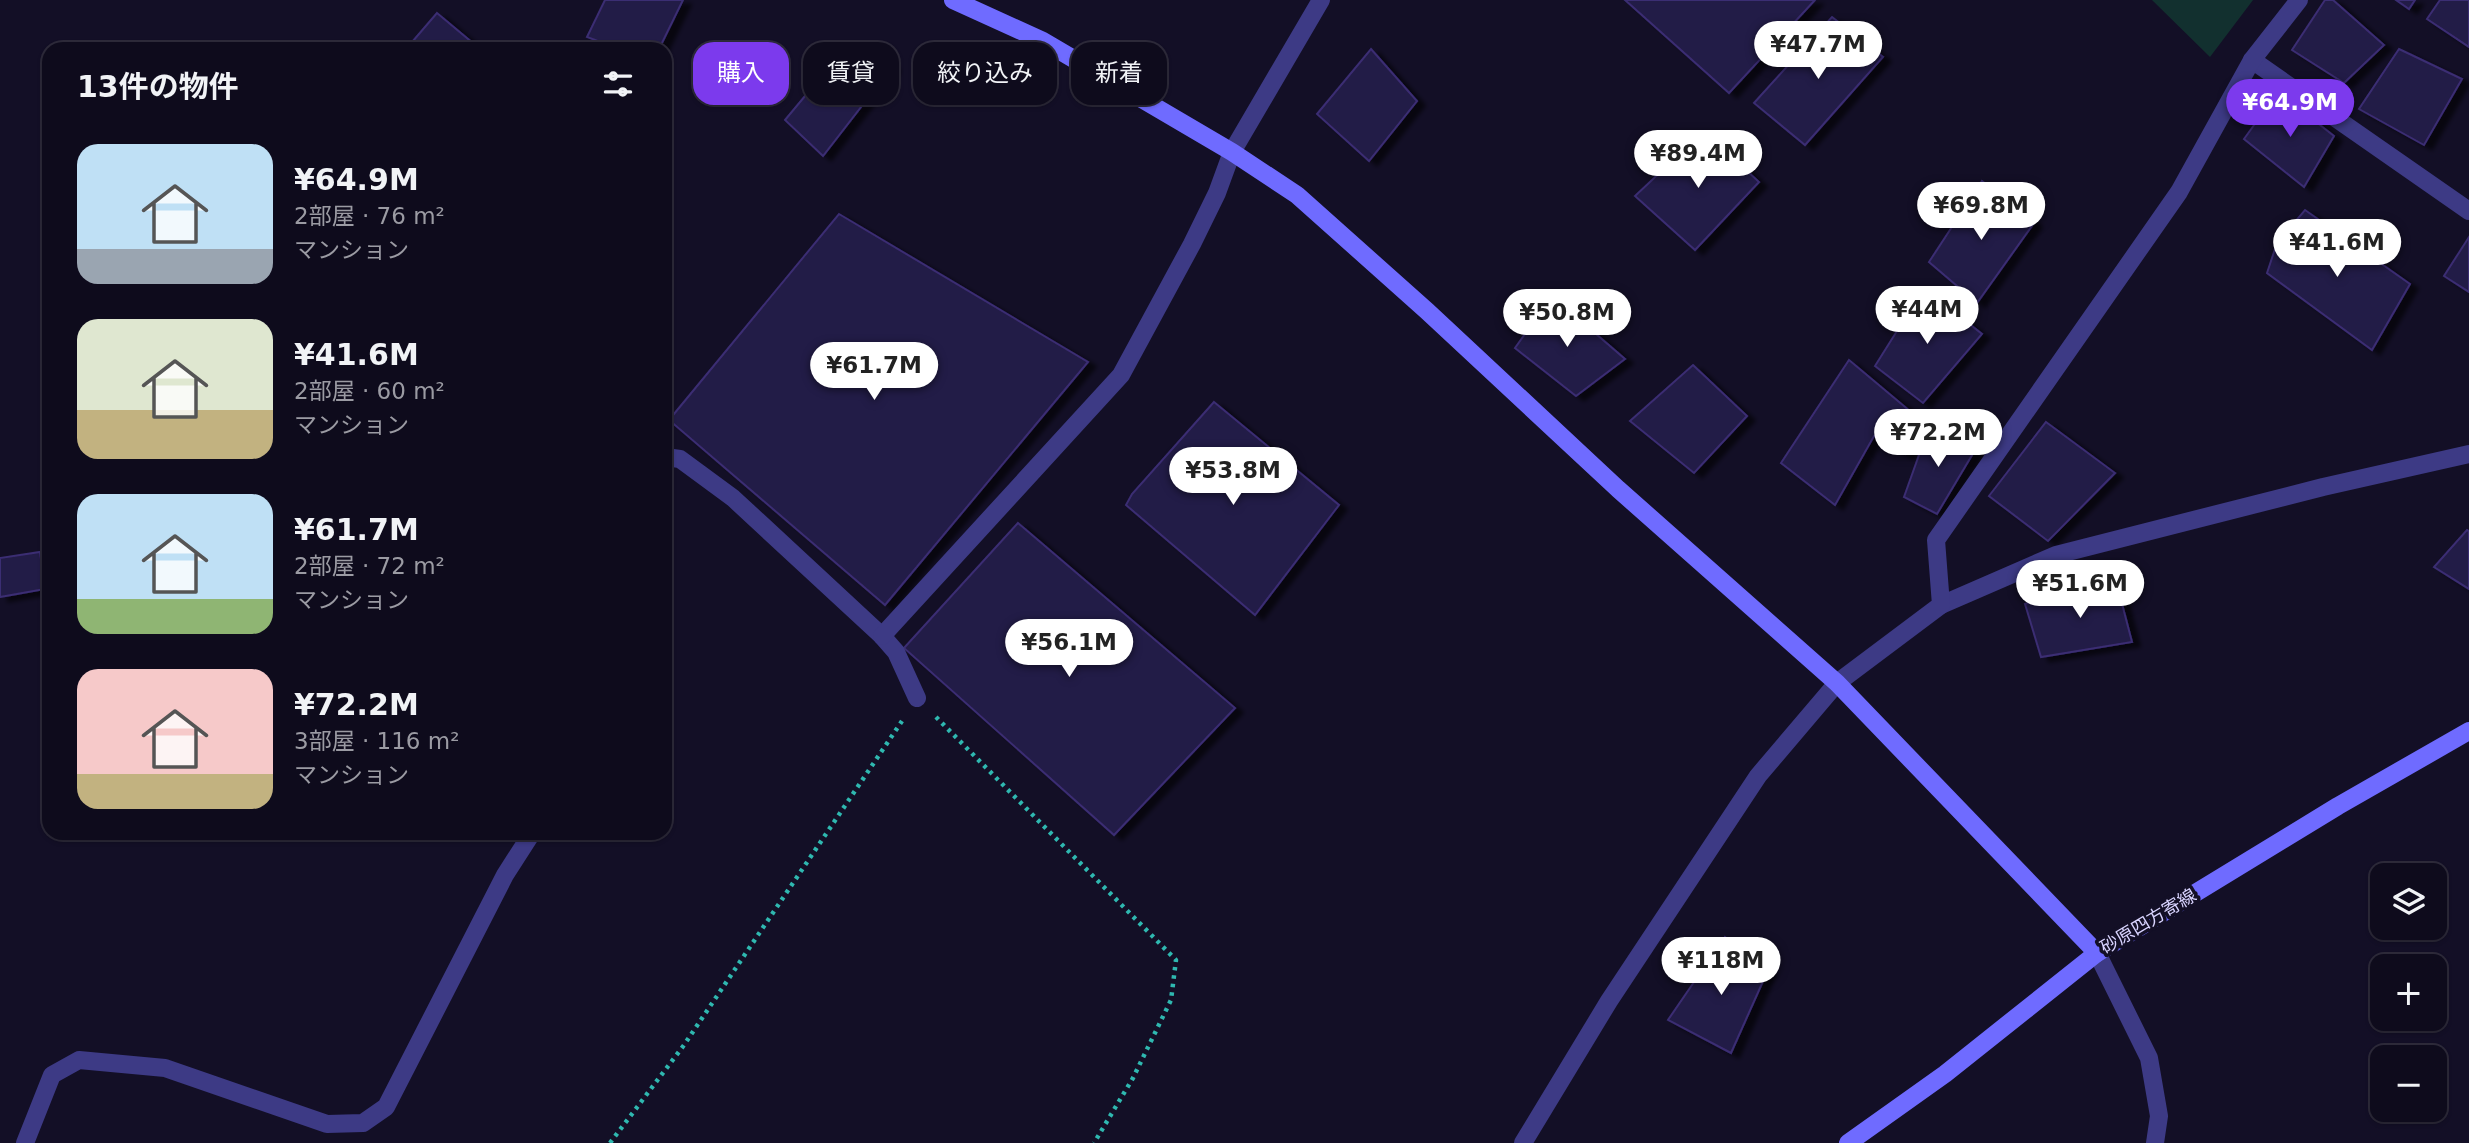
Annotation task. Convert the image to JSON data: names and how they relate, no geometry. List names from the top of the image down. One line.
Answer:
{"streets":{"street":["砂原四方寄線"]},"page":{"price":["¥47.7M","¥64.9M","¥89.4M","¥69.8M","¥41.6M","¥44M","¥50.8M","¥61.7M","¥72.2M","¥53.8M","¥51.6M","¥56.1M","¥118M"],"chip":["購入","賃貸","絞り込み","新着"],"heading":"13件の物件","list":[{"name":"¥64.9M","note":"2部屋 · 76 m² · マンション"},{"name":"¥41.6M","note":"2部屋 · 60 m² · マンション"},{"name":"¥61.7M","note":"2部屋 · 72 m² · マンション"},{"name":"¥72.2M","note":"3部屋 · 116 m² · マンション"}],"map_buttons":["+","−"]}}
